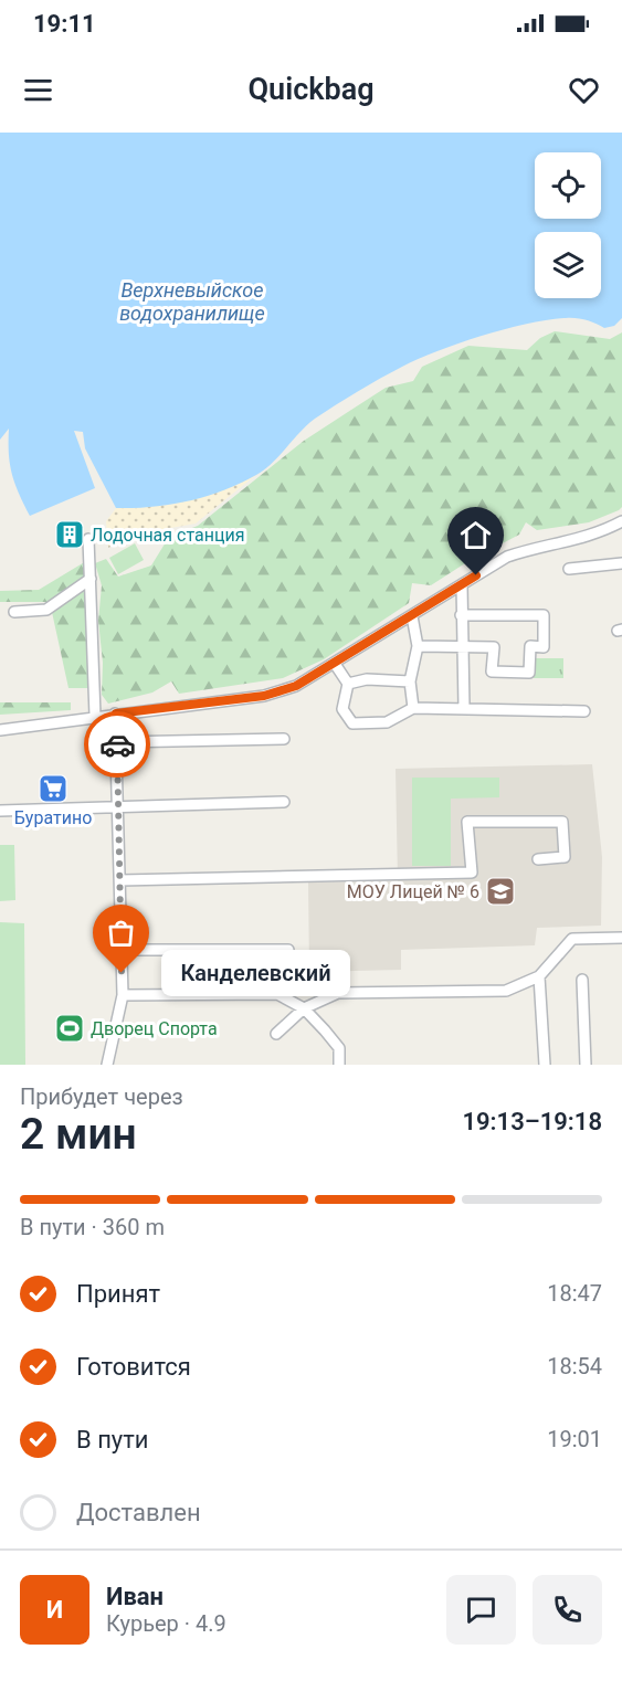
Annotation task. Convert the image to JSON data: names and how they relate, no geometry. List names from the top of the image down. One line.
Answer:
{"water":["Верхневыйское водохранилище"],"places":{"building":["Лодочная станция"],"supermarket":["Буратино"],"school or university":["МОУ Лицей № 6"],"other":["Канделевский"],"sports":["Дворец Спорта"]},"page":{"status":"19:11","header":"Quickbag","bubble":"Канделевский","heading":["2 мин","Прибудет через","19:13–19:18"],"panel":["Иван","Курьер · 4.9"],"bar":"В пути · 360 m","list":[["Принят","18:47"],["Готовится","18:54"],["В пути","19:01"],"Доставлен"],"round":"И"}}
